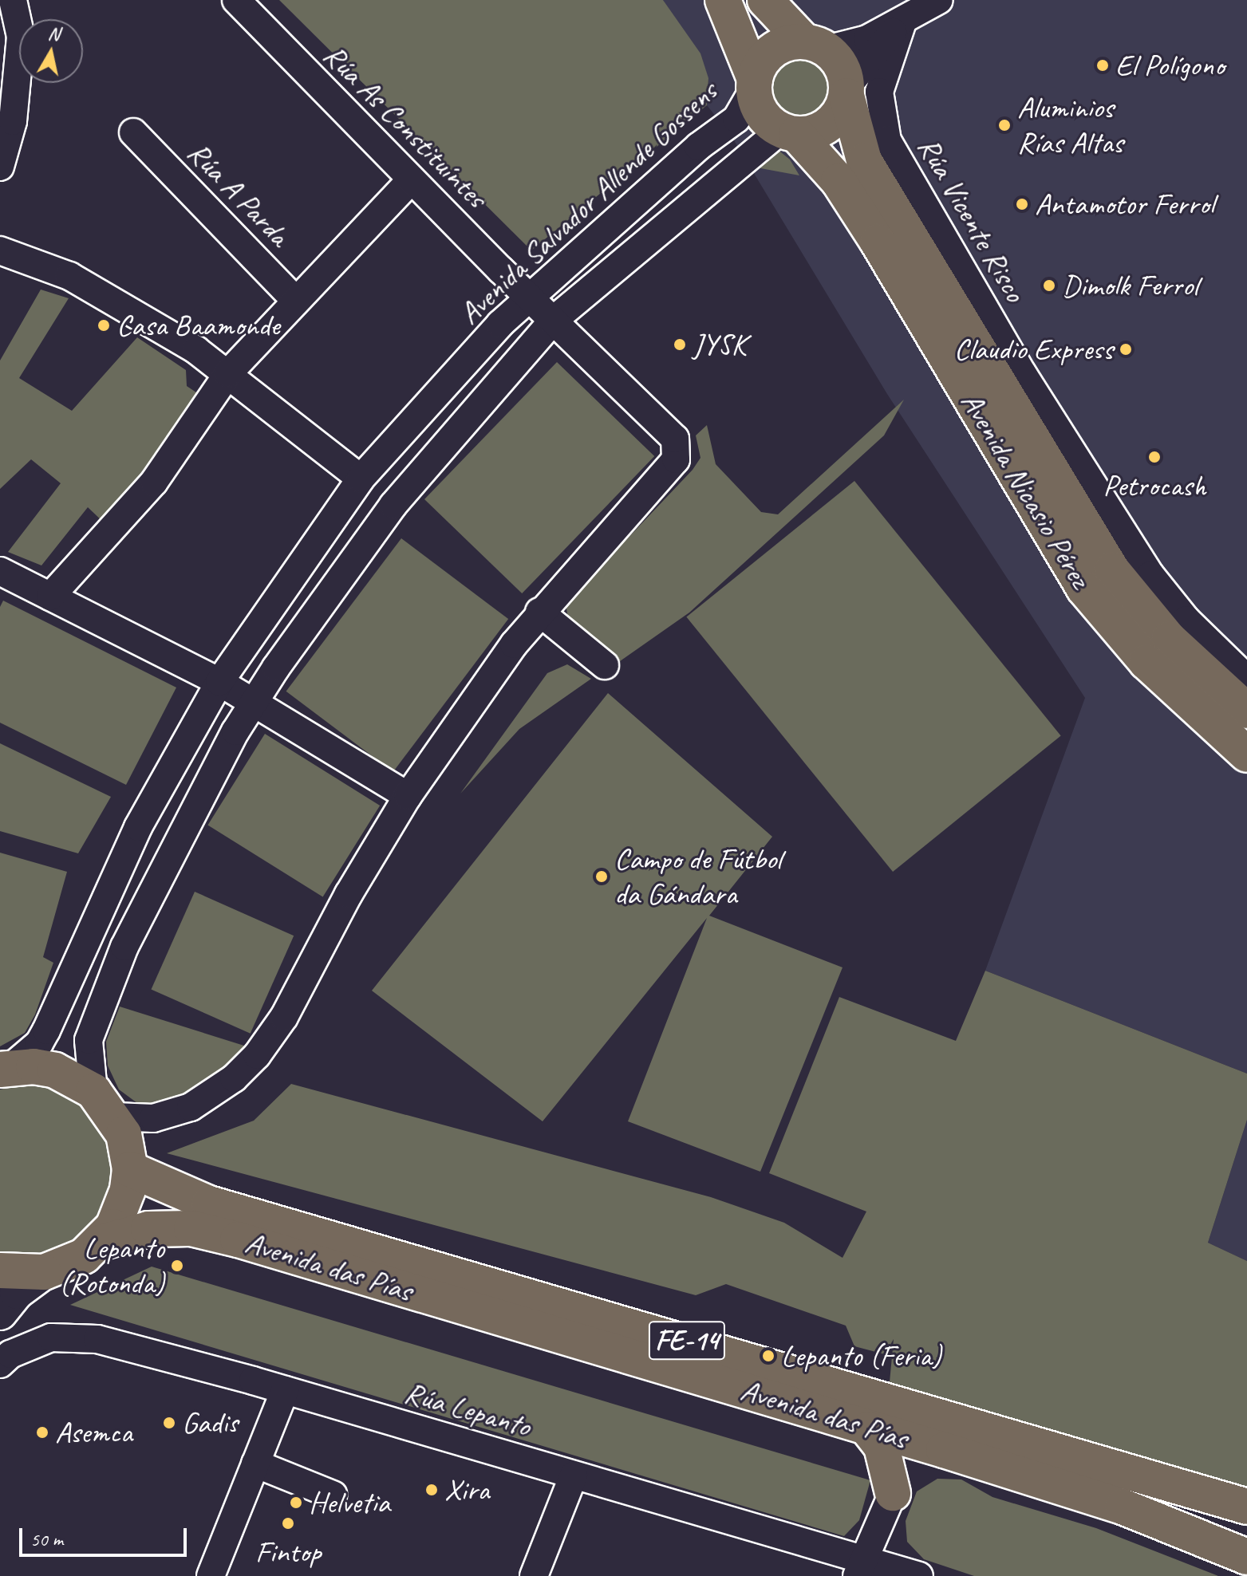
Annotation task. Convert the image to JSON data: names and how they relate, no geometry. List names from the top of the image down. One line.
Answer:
{"streets":{"highway":["Avenida Nicasio Pérez","Avenida das Pías","FE-14"],"street":["Rúa As Constituíntes","Rúa A Parda","Avenida Salvador Allende Gossens","Rúa Vicente Risco","Rúa Lepanto"]},"crossings":[["Rúa As Constituíntes","Avenida Salvador Allende Gossens"],["Avenida Salvador Allende Gossens","Avenida Nicasio Pérez"]],"places":["El Polígono","Aluminios Rías Altas","Antamotor Ferrol","Dimolk Ferrol","Casa Baamonde","JYSK","Claudio Express","Petrocash","Campo de Fútbol da Gándara","Lepanto (Rotonda)","Lepanto (Feria)","Gadis","Asemca","Xira","Helvetia","Fintop"],"scale_bar":"50 m","north":"top"}
